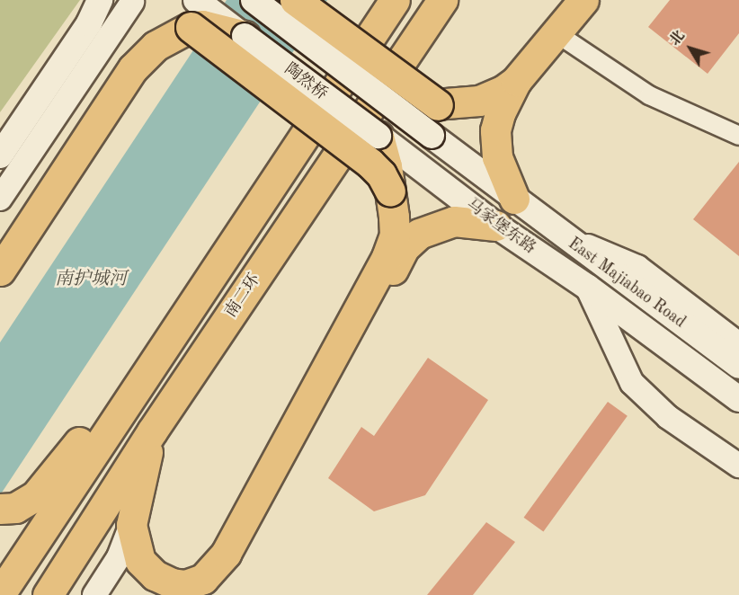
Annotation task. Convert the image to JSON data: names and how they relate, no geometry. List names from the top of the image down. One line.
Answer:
{"streets":{"highway":["南二环"],"main road":["陶然桥","马家堡东路","East Majiabao Road"]},"crossings":[["陶然桥","马家堡东路"],["马家堡东路","East Majiabao Road"]],"water":["南护城河"],"north":"top left"}
